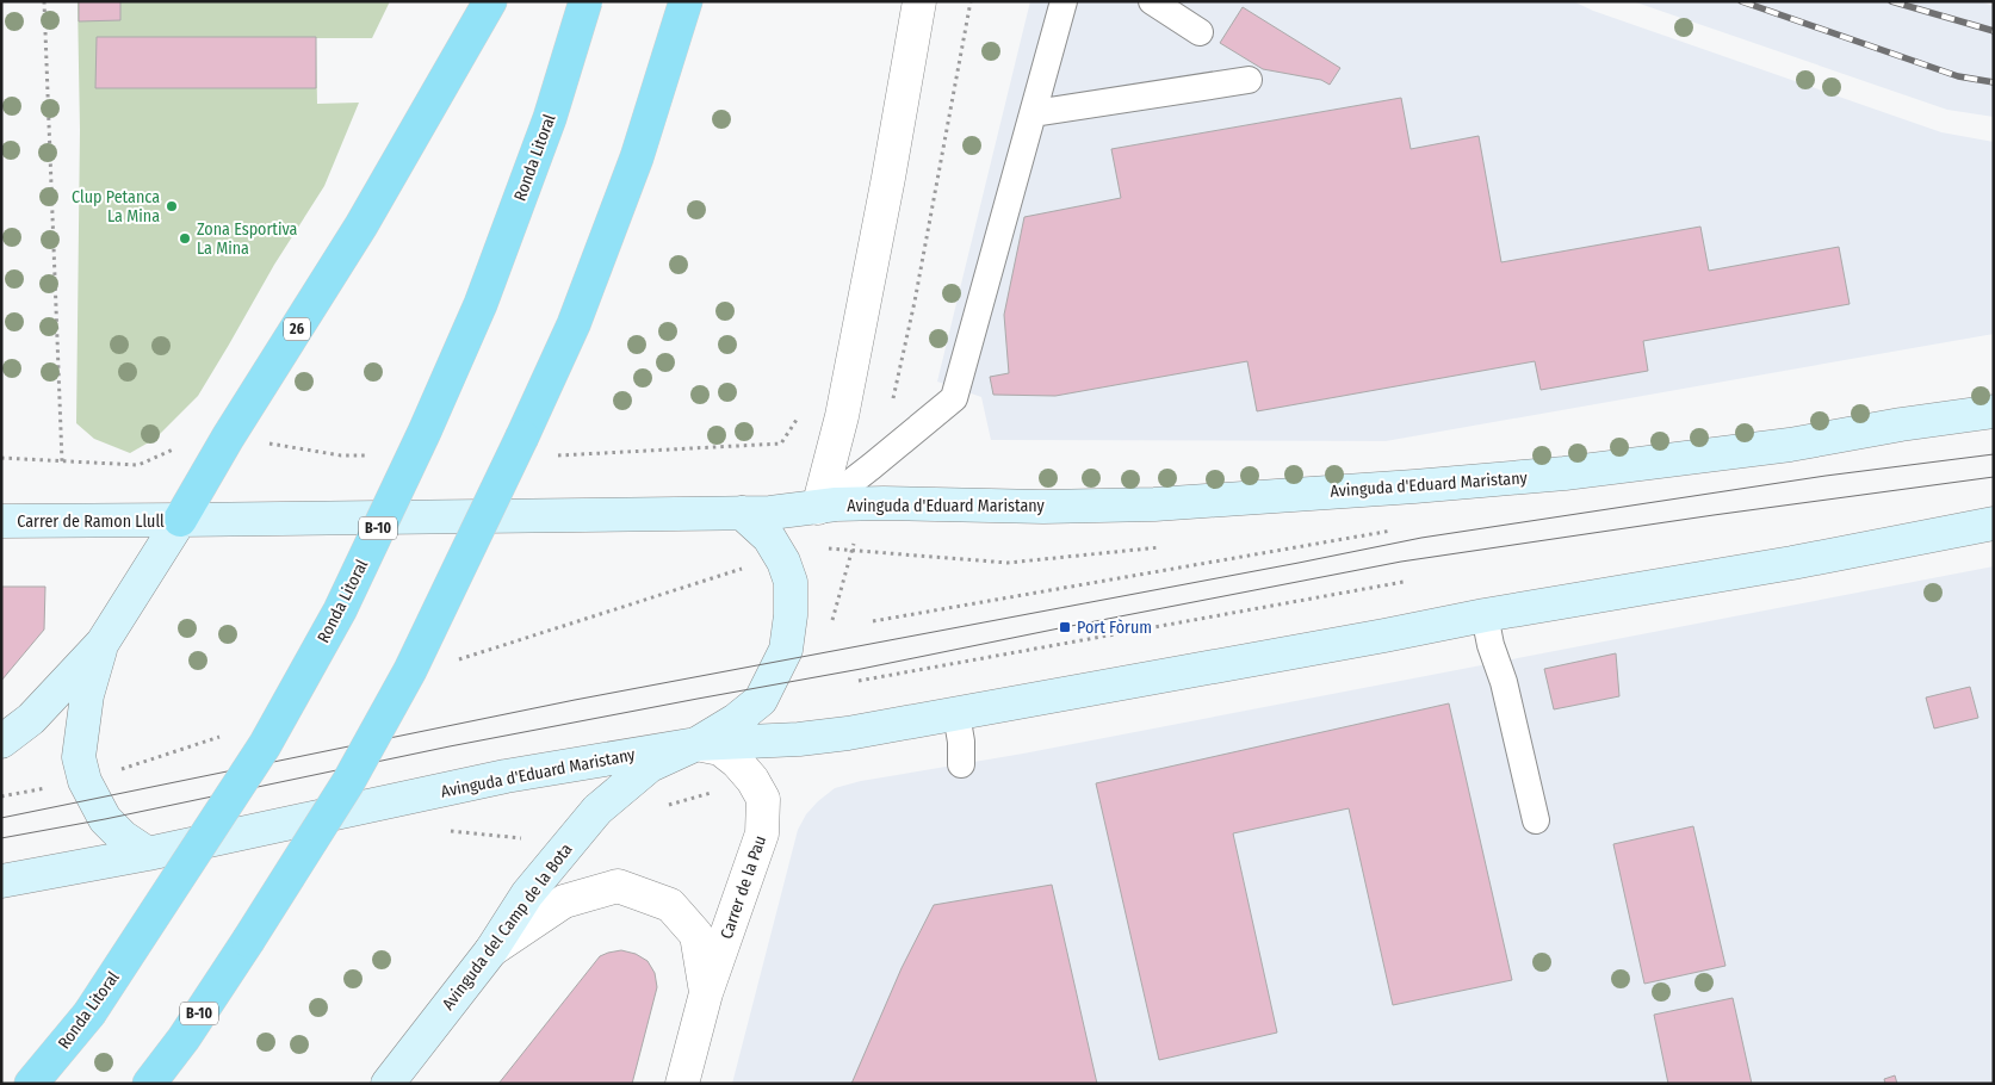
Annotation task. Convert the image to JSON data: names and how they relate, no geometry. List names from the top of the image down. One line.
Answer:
{"streets":{"highway":["Ronda Litoral","26","B-10"],"main road":["Avinguda d'Eduard Maristany","Carrer de Ramon Llull","Avinguda del Camp de la Bota"],"street":["Carrer de la Pau"]},"crossings":[["26","Avinguda d'Eduard Maristany"],["26","Carrer de Ramon Llull"],["Avinguda d'Eduard Maristany","Carrer de Ramon Llull"],["Avinguda d'Eduard Maristany","Carrer de la Pau"],["Avinguda d'Eduard Maristany","Avinguda del Camp de la Bota"],["Carrer de la Pau","Avinguda del Camp de la Bota"]],"places":{"other":["Clup Petanca La Mina","Zona Esportiva La Mina"],"transit":["Port Fòrum"]}}
